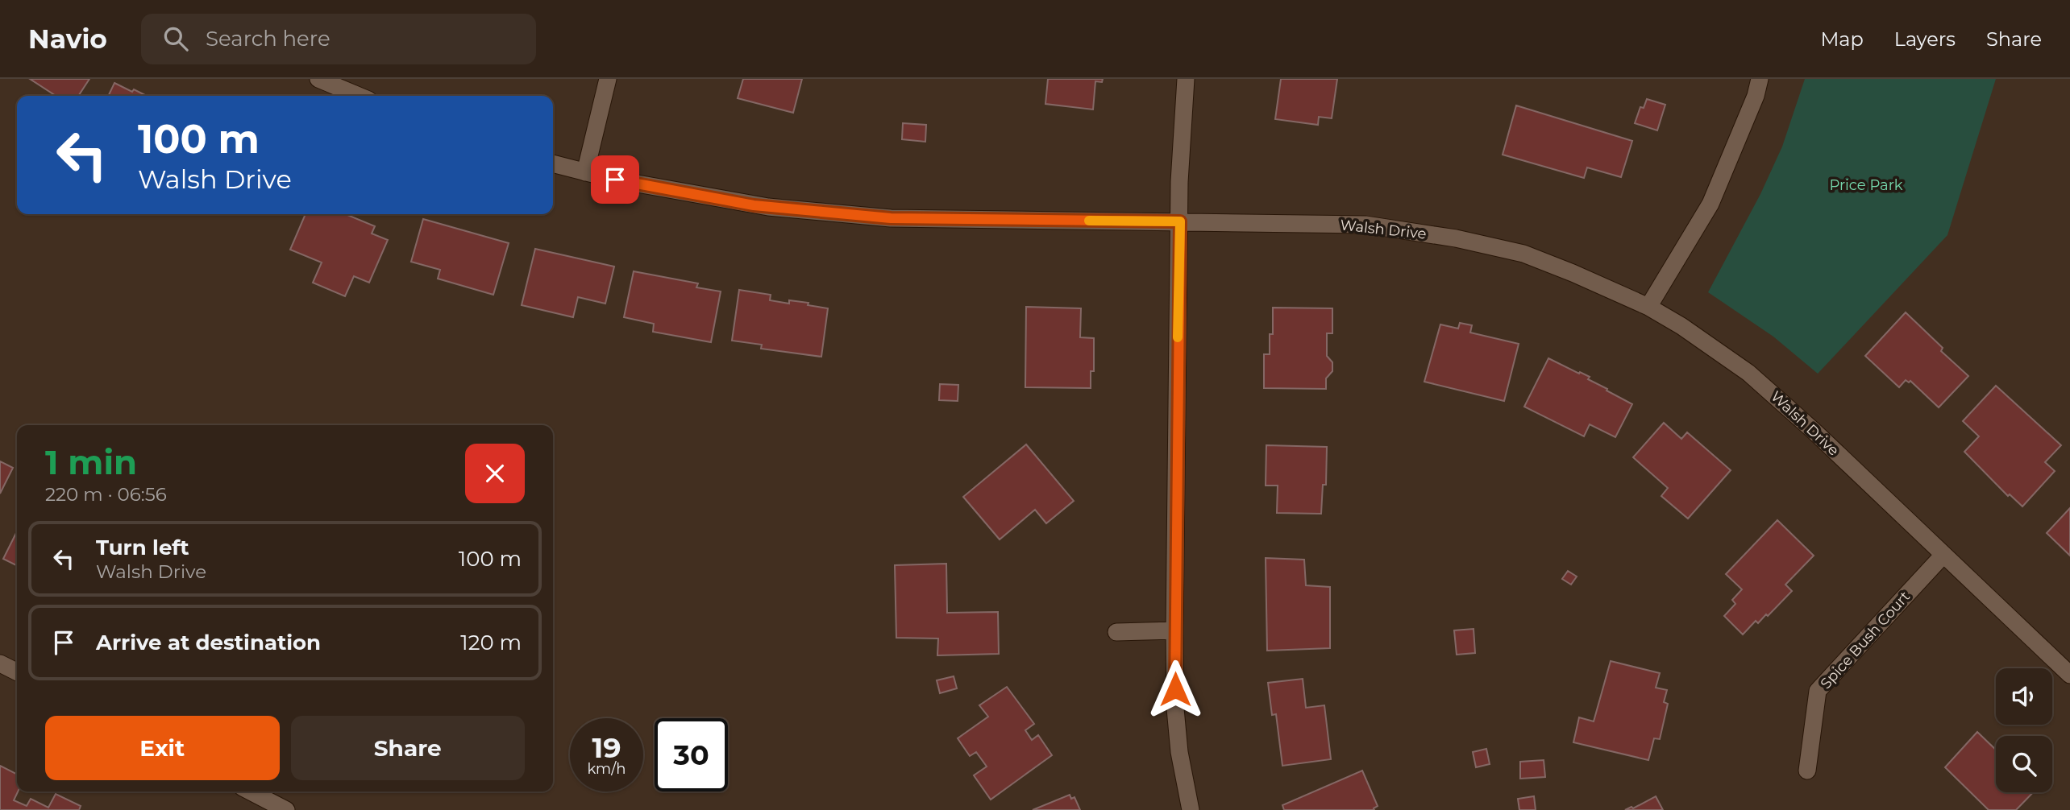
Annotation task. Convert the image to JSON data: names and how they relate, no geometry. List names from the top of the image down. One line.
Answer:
{"streets":{"street":["Walsh Drive","Spice Bush Court"]},"crossings":[["Walsh Drive","Spice Bush Court"]],"parks":["Price Park"],"page":{"header":"Navio","search":"Search here","nav":["Map","Layers","Share"],"turn":["100 m","Walsh Drive"],"heading":["1 min","220 m · 06:56"],"list":[{"name":"Turn left","note":"Walsh Drive","value":"100 m"},{"name":"Arrive at destination","value":"120 m"}],"buttons":["Exit","Share"],"speed":"19 km/h","limit":"30"}}
